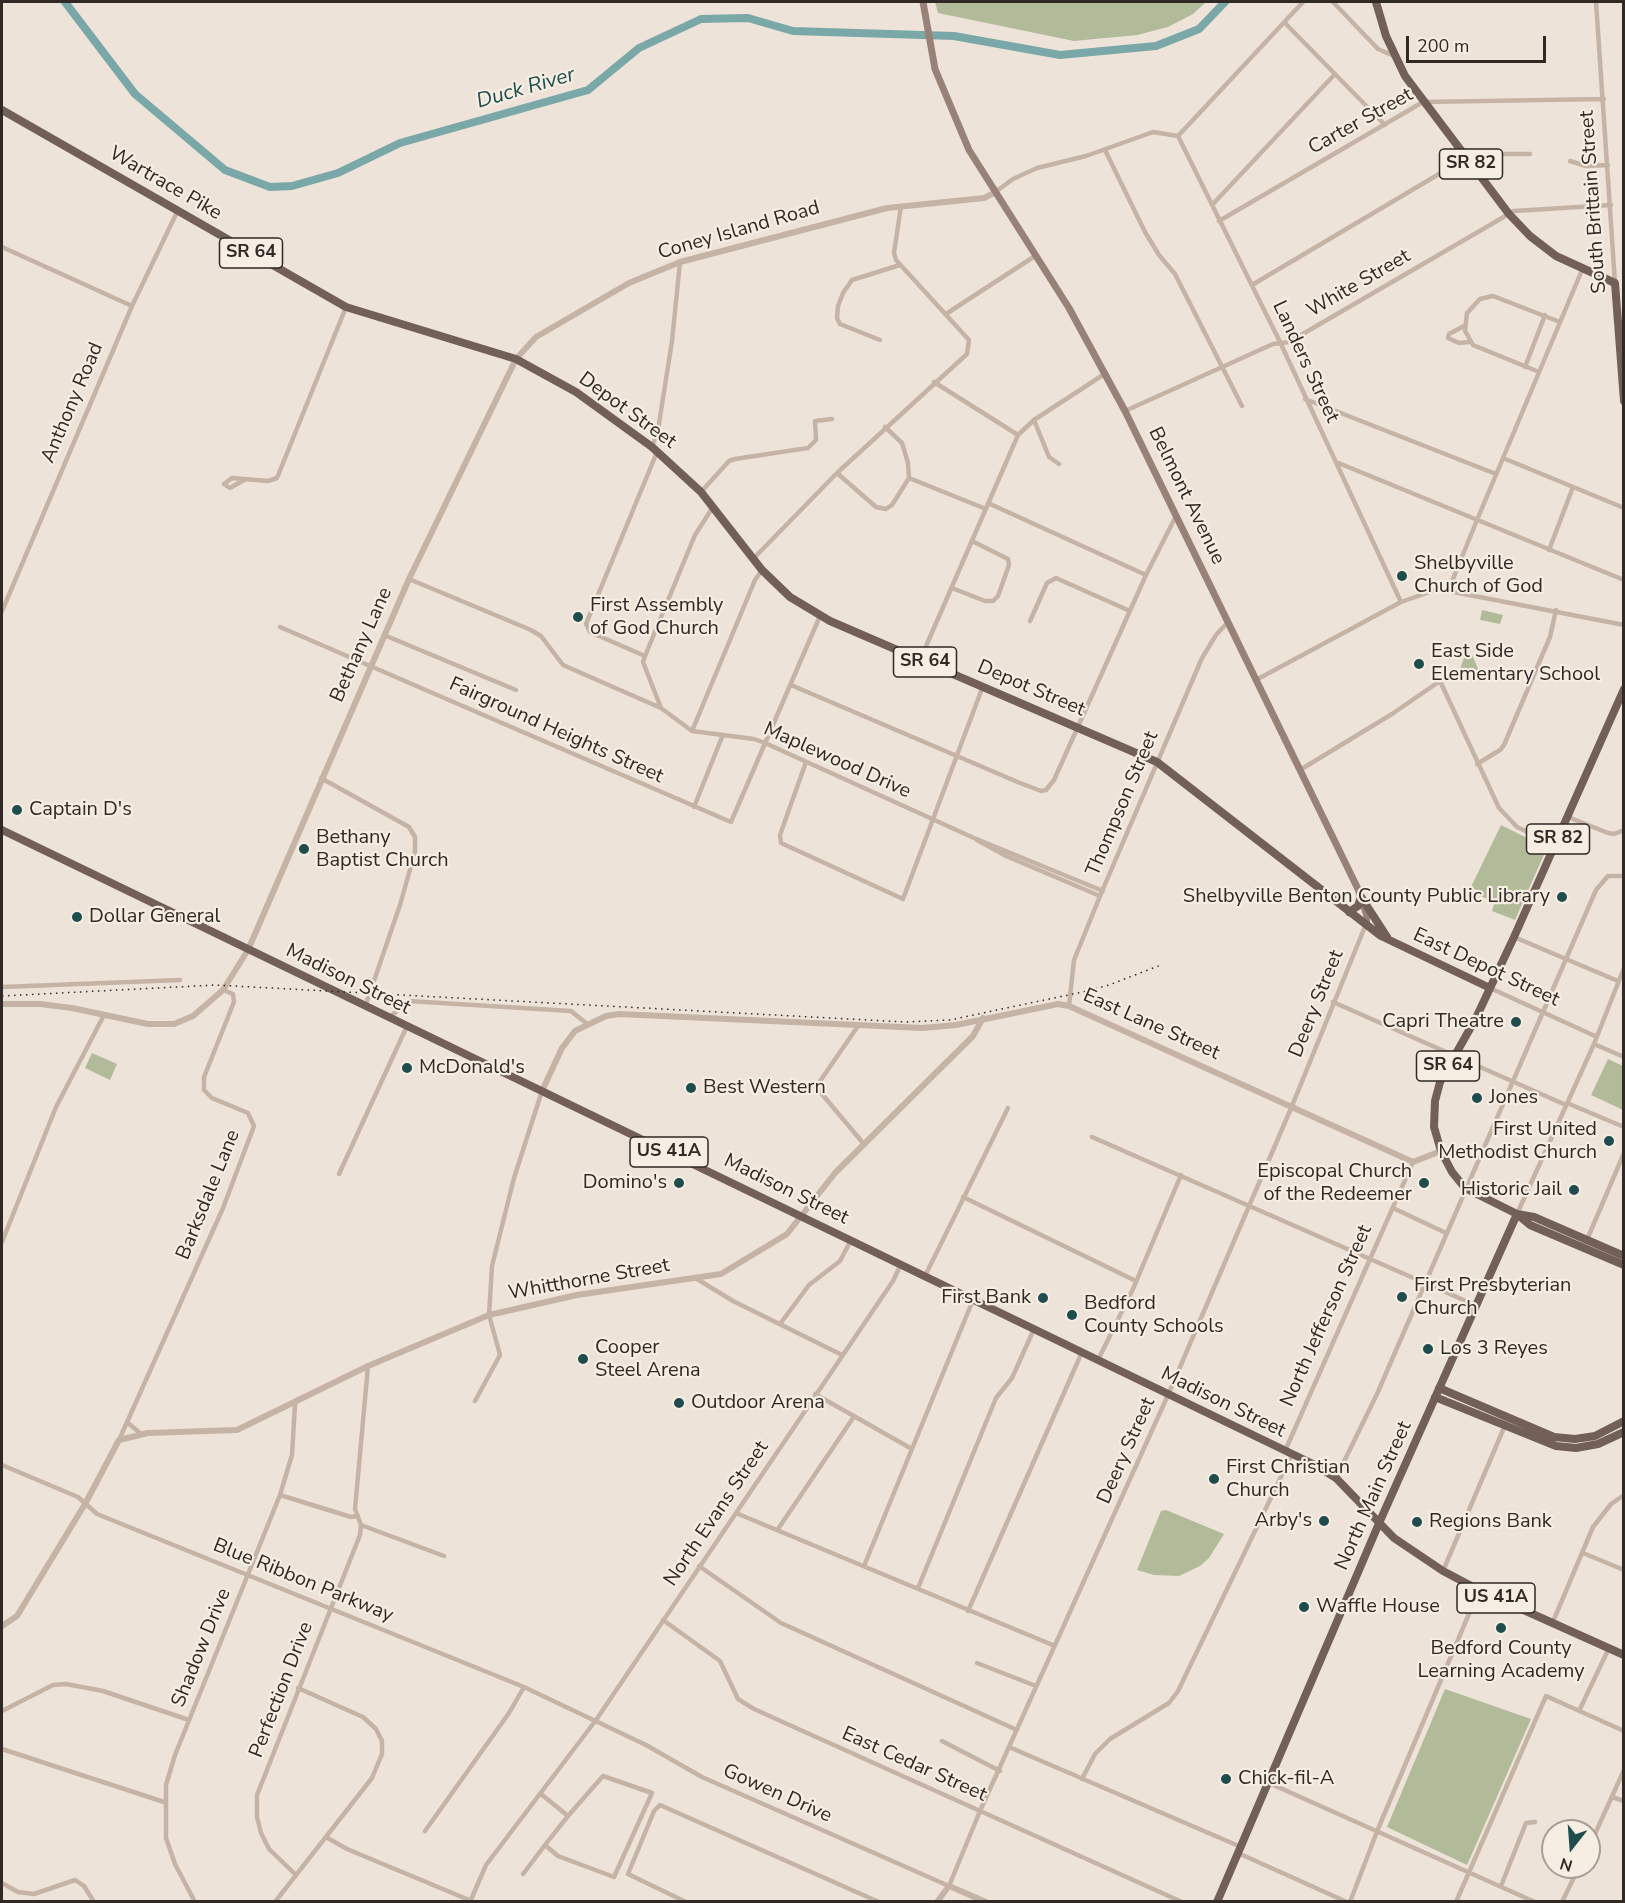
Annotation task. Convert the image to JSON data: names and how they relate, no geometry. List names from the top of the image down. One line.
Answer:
{"streets":{"main road":["SR 82","Wartrace Pike","South Brittain Street","SR 64","Depot Street","Belmont Avenue","East Depot Street","Madison Street","US 41A","North Main Street"],"street":["Carter Street","Coney Island Road","White Street","Landers Street","Anthony Road","Bethany Lane","Fairground Heights Street","Maplewood Drive","Thompson Street","Deery Street","East Lane Street","Barksdale Lane","Whitthorne Street","North Jefferson Street","North Evans Street","Blue Ribbon Parkway","Shadow Drive","Perfection Drive","East Cedar Street","Gowen Drive"]},"crossings":[["Carter Street","SR 82"],["Carter Street","South Brittain Street"],["Carter Street","Landers Street"],["SR 82","South Brittain Street"],["SR 82","SR 64"],["SR 82","White Street"],["SR 82","East Depot Street"],["Wartrace Pike","Coney Island Road"],["Wartrace Pike","Anthony Road"],["Wartrace Pike","Depot Street"],["Wartrace Pike","Bethany Lane"],["South Brittain Street","White Street"],["Coney Island Road","Depot Street"],["Coney Island Road","Belmont Avenue"],["Coney Island Road","Bethany Lane"],["SR 64","East Depot Street"],["SR 64","North Main Street"],["White Street","Landers Street"],["White Street","Belmont Avenue"],["Depot Street","Belmont Avenue"],["Depot Street","Bethany Lane"],["Depot Street","Thompson Street"],["Depot Street","East Depot Street"],["Depot Street","Deery Street"],["Belmont Avenue","Thompson Street"],["Belmont Avenue","East Depot Street"],["Belmont Avenue","Deery Street"],["Bethany Lane","Fairground Heights Street"],["Bethany Lane","Maplewood Drive"],["Bethany Lane","Madison Street"],["Fairground Heights Street","Maplewood Drive"],["Maplewood Drive","Thompson Street"],["Thompson Street","East Lane Street"],["East Depot Street","Deery Street"],["East Depot Street","North Main Street"],["Madison Street","Deery Street"],["Madison Street","East Lane Street"],["Madison Street","US 41A"],["Madison Street","Whitthorne Street"],["Madison Street","North Jefferson Street"],["Madison Street","North Main Street"],["Madison Street","North Evans Street"],["Deery Street","East Lane Street"],["Deery Street","East Cedar Street"],["Deery Street","Gowen Drive"],["East Lane Street","Whitthorne Street"],["East Lane Street","North Jefferson Street"],["US 41A","North Main Street"],["Barksdale Lane","Whitthorne Street"],["Whitthorne Street","Shadow Drive"],["North Evans Street","Blue Ribbon Parkway"],["North Evans Street","East Cedar Street"],["North Evans Street","Gowen Drive"],["Blue Ribbon Parkway","Shadow Drive"],["Blue Ribbon Parkway","Perfection Drive"],["Blue Ribbon Parkway","Gowen Drive"]],"water":["Duck River"],"places":["Shelbyville Church of God","First Assembly of God Church","East Side Elementary School","Captain D's","Bethany Baptist Church","Shelbyville Benton County Public Library","Dollar General","Capri Theatre","McDonald's","Best Western","Jones","First United Methodist Church","Domino's","Episcopal Church of the Redeemer","Historic Jail","First Presbyterian Church","First Bank","Bedford County Schools","Los 3 Reyes","Cooper Steel Arena","Outdoor Arena","First Christian Church","Arby's","Regions Bank","Waffle House","Bedford County Learning Academy","Chick-fil-A"],"scale_bar":"200 m","north":"bottom"}
